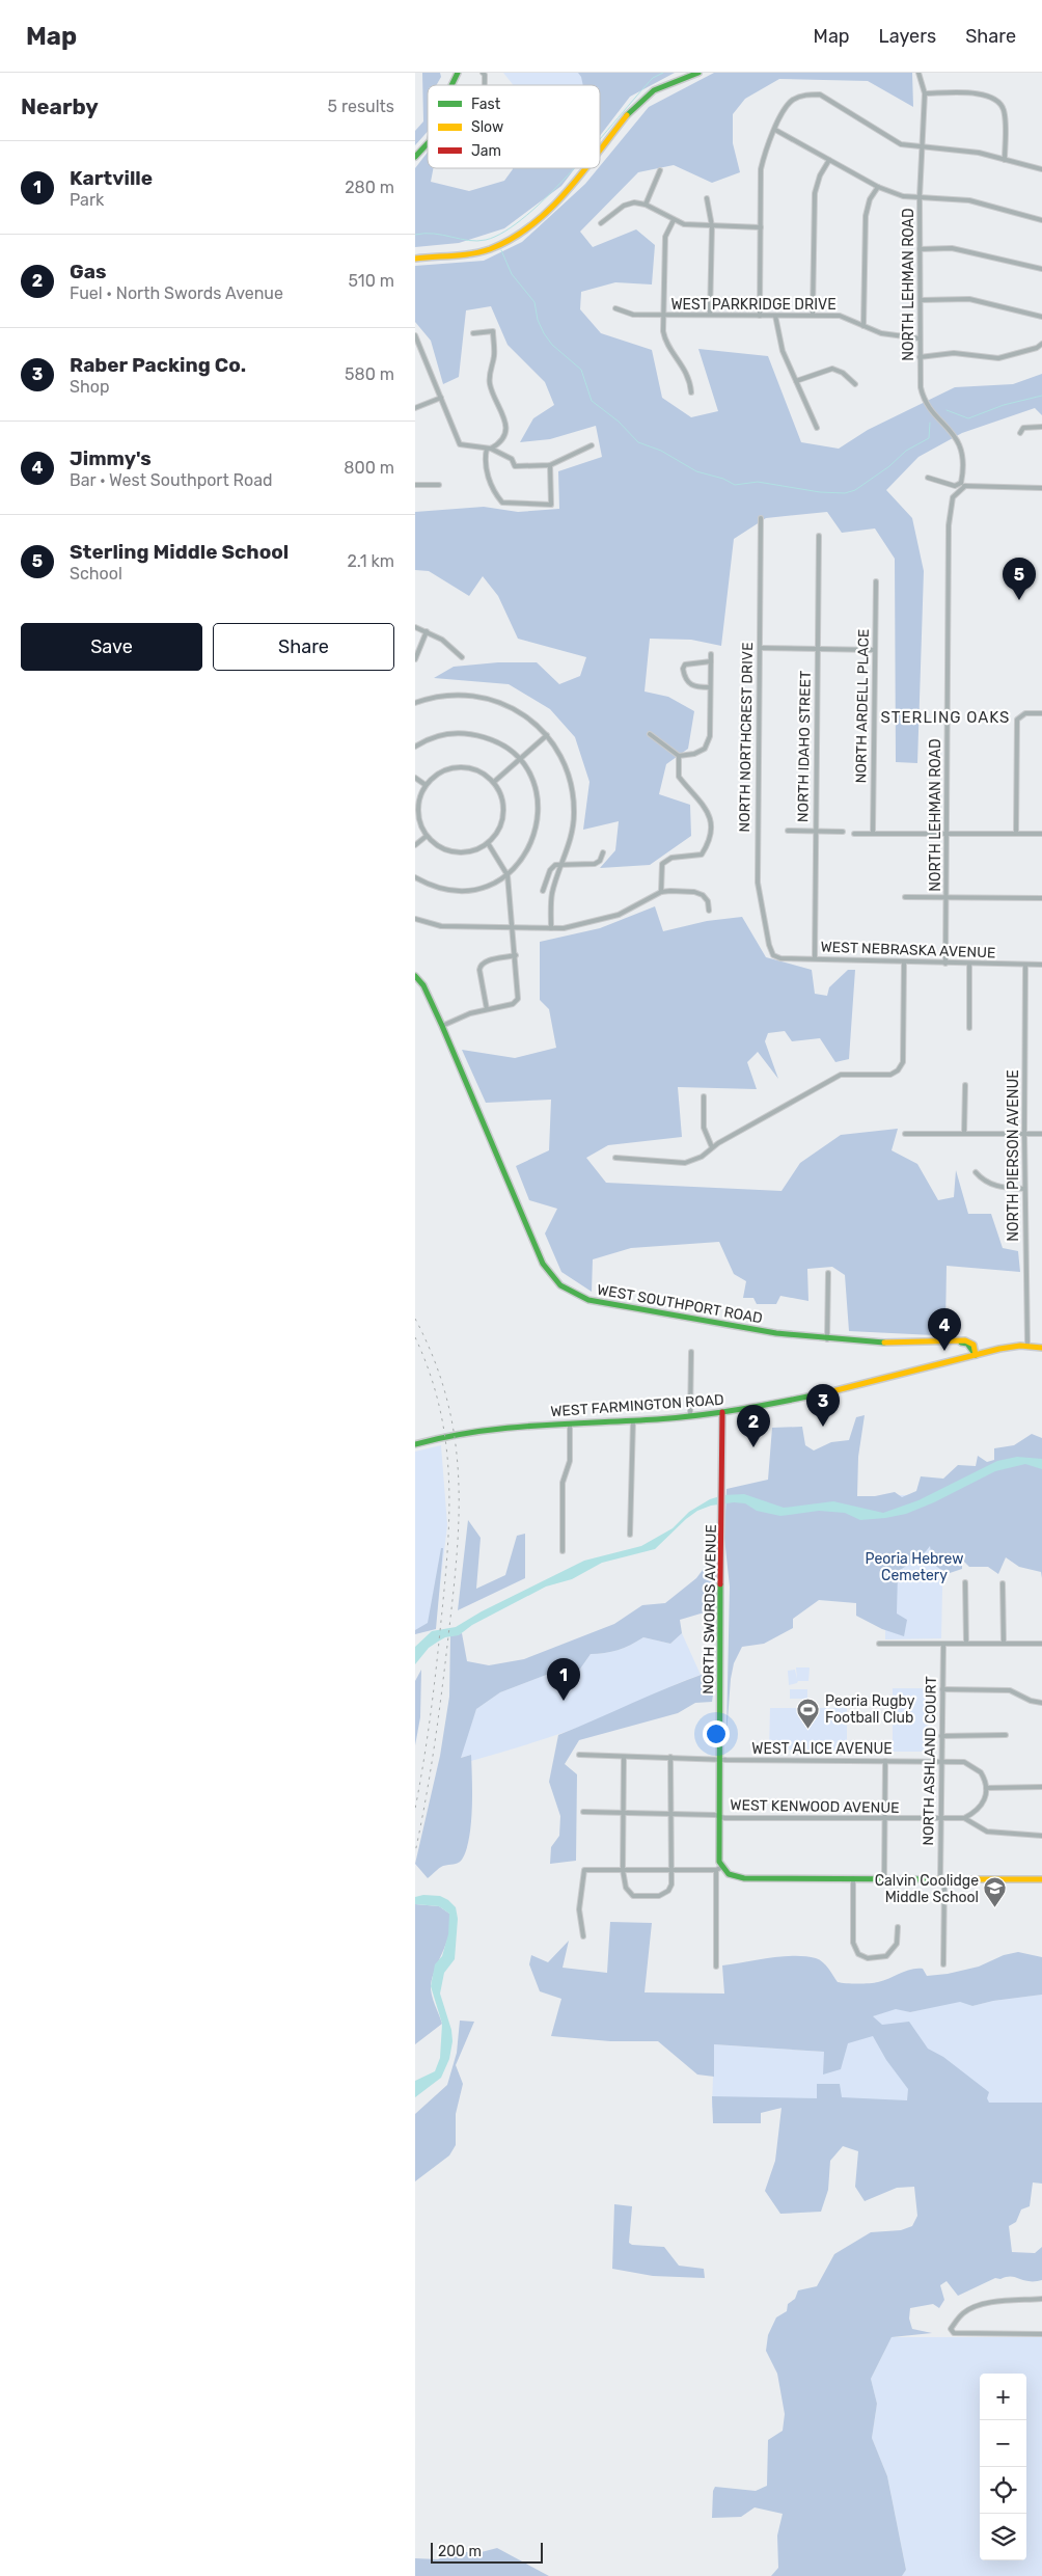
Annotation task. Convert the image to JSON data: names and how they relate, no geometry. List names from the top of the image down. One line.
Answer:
{"streets":{"main road":["WEST SOUTHPORT ROAD","WEST FARMINGTON ROAD","NORTH SWORDS AVENUE"],"street":["NORTH LEHMAN ROAD","WEST PARKRIDGE DRIVE","NORTH ARDELL PLACE","NORTH NORTHCREST DRIVE","NORTH IDAHO STREET","WEST NEBRASKA AVENUE","NORTH PIERSON AVENUE","WEST ALICE AVENUE","NORTH ASHLAND COURT","WEST KENWOOD AVENUE"]},"crossings":[["NORTH LEHMAN ROAD","WEST PARKRIDGE DRIVE"],["NORTH LEHMAN ROAD","WEST NEBRASKA AVENUE"],["NORTH NORTHCREST DRIVE","WEST NEBRASKA AVENUE"],["NORTH IDAHO STREET","WEST NEBRASKA AVENUE"],["WEST NEBRASKA AVENUE","NORTH PIERSON AVENUE"],["NORTH PIERSON AVENUE","WEST FARMINGTON ROAD"],["WEST SOUTHPORT ROAD","WEST FARMINGTON ROAD"],["WEST FARMINGTON ROAD","NORTH SWORDS AVENUE"],["NORTH SWORDS AVENUE","WEST ALICE AVENUE"],["NORTH SWORDS AVENUE","WEST KENWOOD AVENUE"],["WEST ALICE AVENUE","NORTH ASHLAND COURT"],["NORTH ASHLAND COURT","WEST KENWOOD AVENUE"]],"districts":["STERLING OAKS"],"parks":["Peoria Hebrew Cemetery"],"places":{"sports":["Peoria Rugby Football Club"],"school or university":["Calvin Coolidge Middle School"]},"legend":["Fast","Slow","Jam"],"scale_bar":"200 m","page":{"header":"Map","nav":["Map","Layers","Share"],"heading":["Nearby","5 results"],"list":[{"mark":"1","name":"Kartville","note":"Park","value":"280 m"},{"mark":"2","name":"Gas","note":"Fuel · North Swords Avenue","value":"510 m"},{"mark":"3","name":"Raber Packing Co.","note":"Shop","value":"580 m"},{"mark":"4","name":"Jimmy's","note":"Bar · West Southport Road","value":"800 m"},{"mark":"5","name":"Sterling Middle School","note":"School","value":"2.1 km"}],"pins":["5","4","3","2","1"],"buttons":["Save","Share"],"map_buttons":["+","−"],"scale":"200 m"}}
